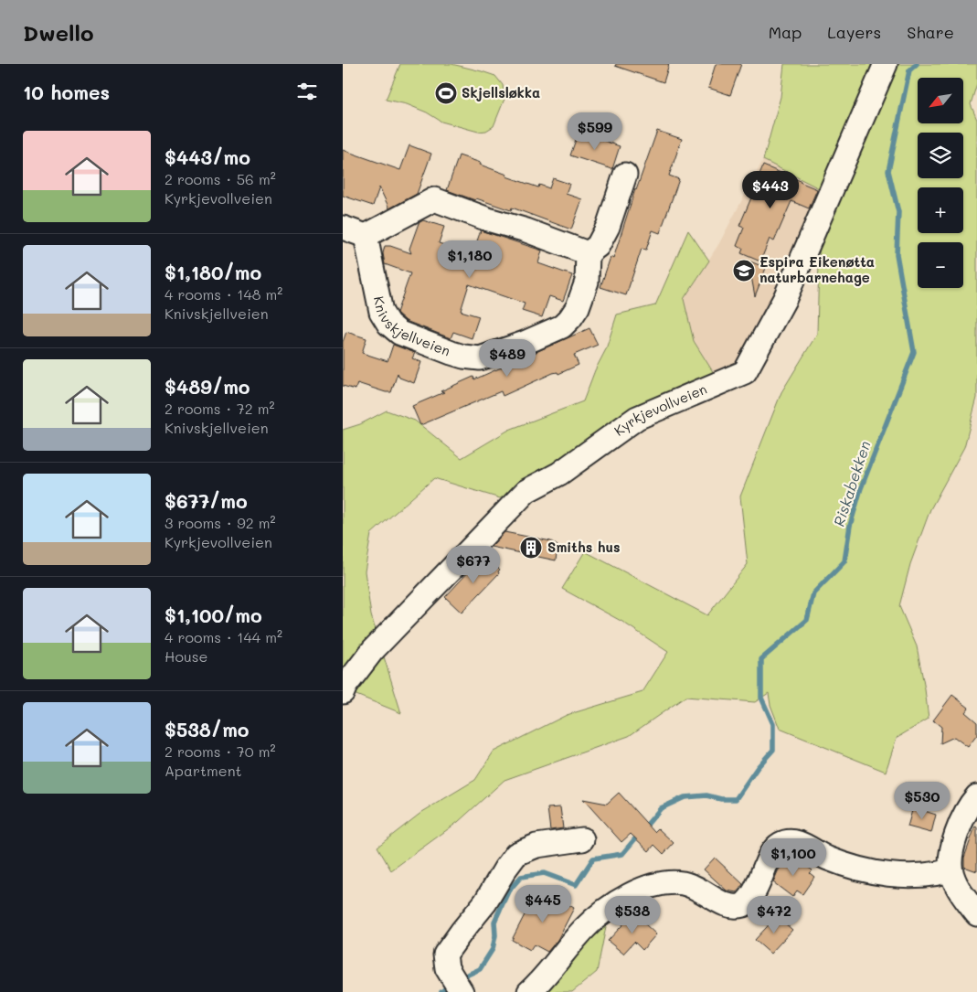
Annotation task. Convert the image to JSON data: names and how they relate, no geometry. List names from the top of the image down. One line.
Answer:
{"streets":{"street":["Knivskjellveien","Kyrkjevollveien"]},"water":["Riskabekken"],"places":{"sports":["Skjellsløkka"],"school or university":["Espira Eikenøtta naturbarnehage"],"building":["Smiths hus"]},"north":"bottom left","page":{"header":"Dwello","nav":["Map","Layers","Share"],"heading":"10 homes","map_buttons":["+","−"],"price":["$599","$443","$1,180","$489","$677","$530","$1,100","$445","$538","$472"],"list":[{"name":"$443/mo","note":"2 rooms · 56 m² · Kyrkjevollveien"},{"name":"$1,180/mo","note":"4 rooms · 148 m² · Knivskjellveien"},{"name":"$489/mo","note":"2 rooms · 72 m² · Knivskjellveien"},{"name":"$677/mo","note":"3 rooms · 92 m² · Kyrkjevollveien"},{"name":"$1,100/mo","note":"4 rooms · 144 m² · House"},{"name":"$538/mo","note":"2 rooms · 70 m² · Apartment"}]}}
